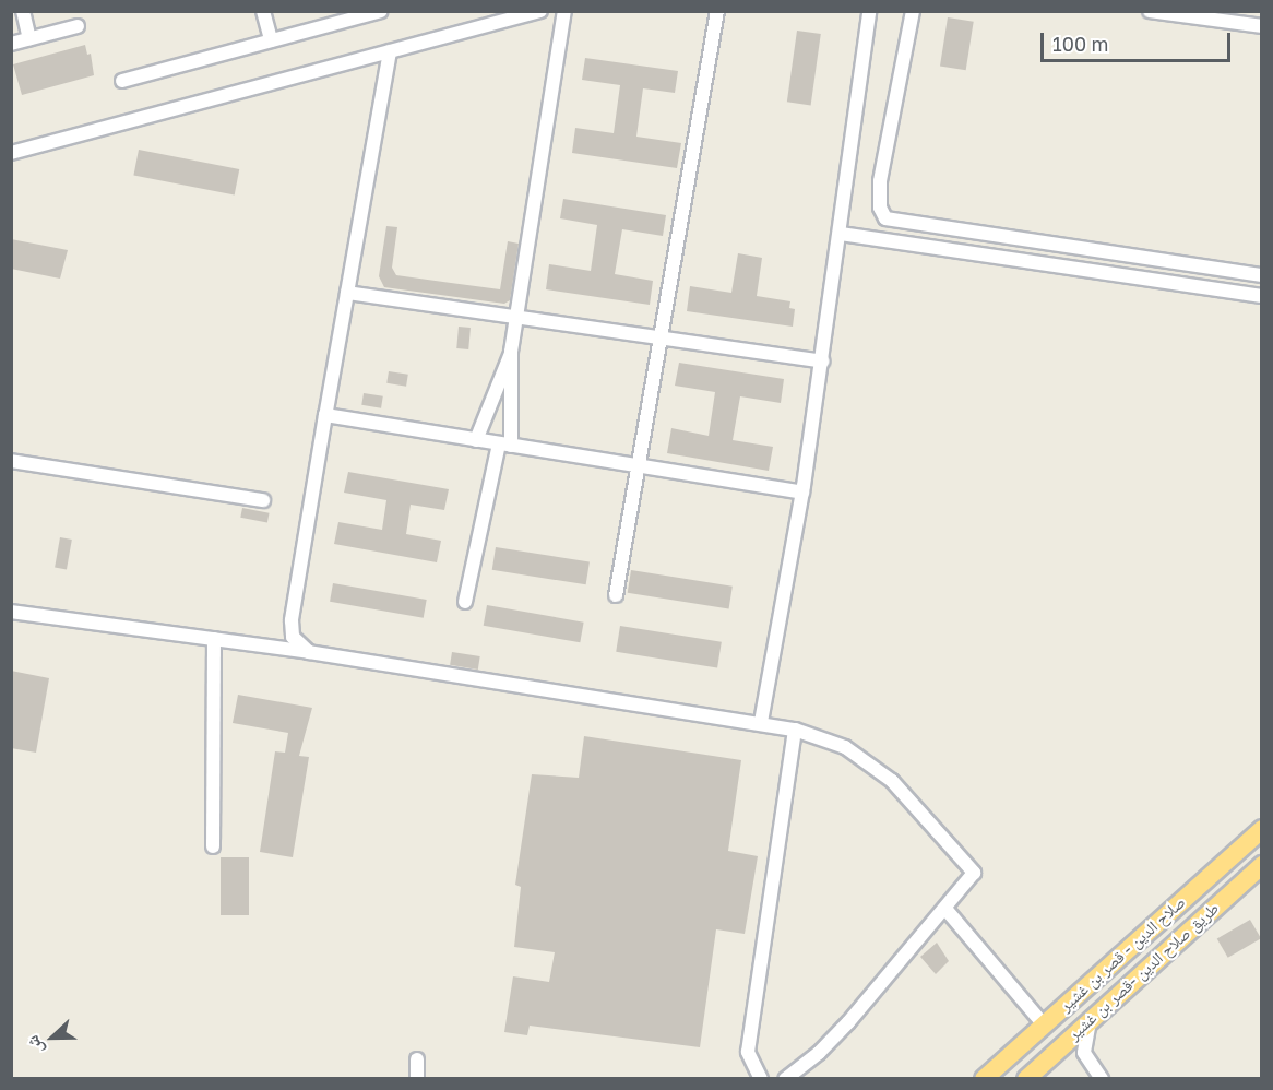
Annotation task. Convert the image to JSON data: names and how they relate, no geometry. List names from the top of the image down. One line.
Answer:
{"streets":{"highway":["صلاح الدين - قصر بن غشير","طريق صلاح الدين -قصر بن غشير"]},"scale_bar":"100 m","north":"left"}
